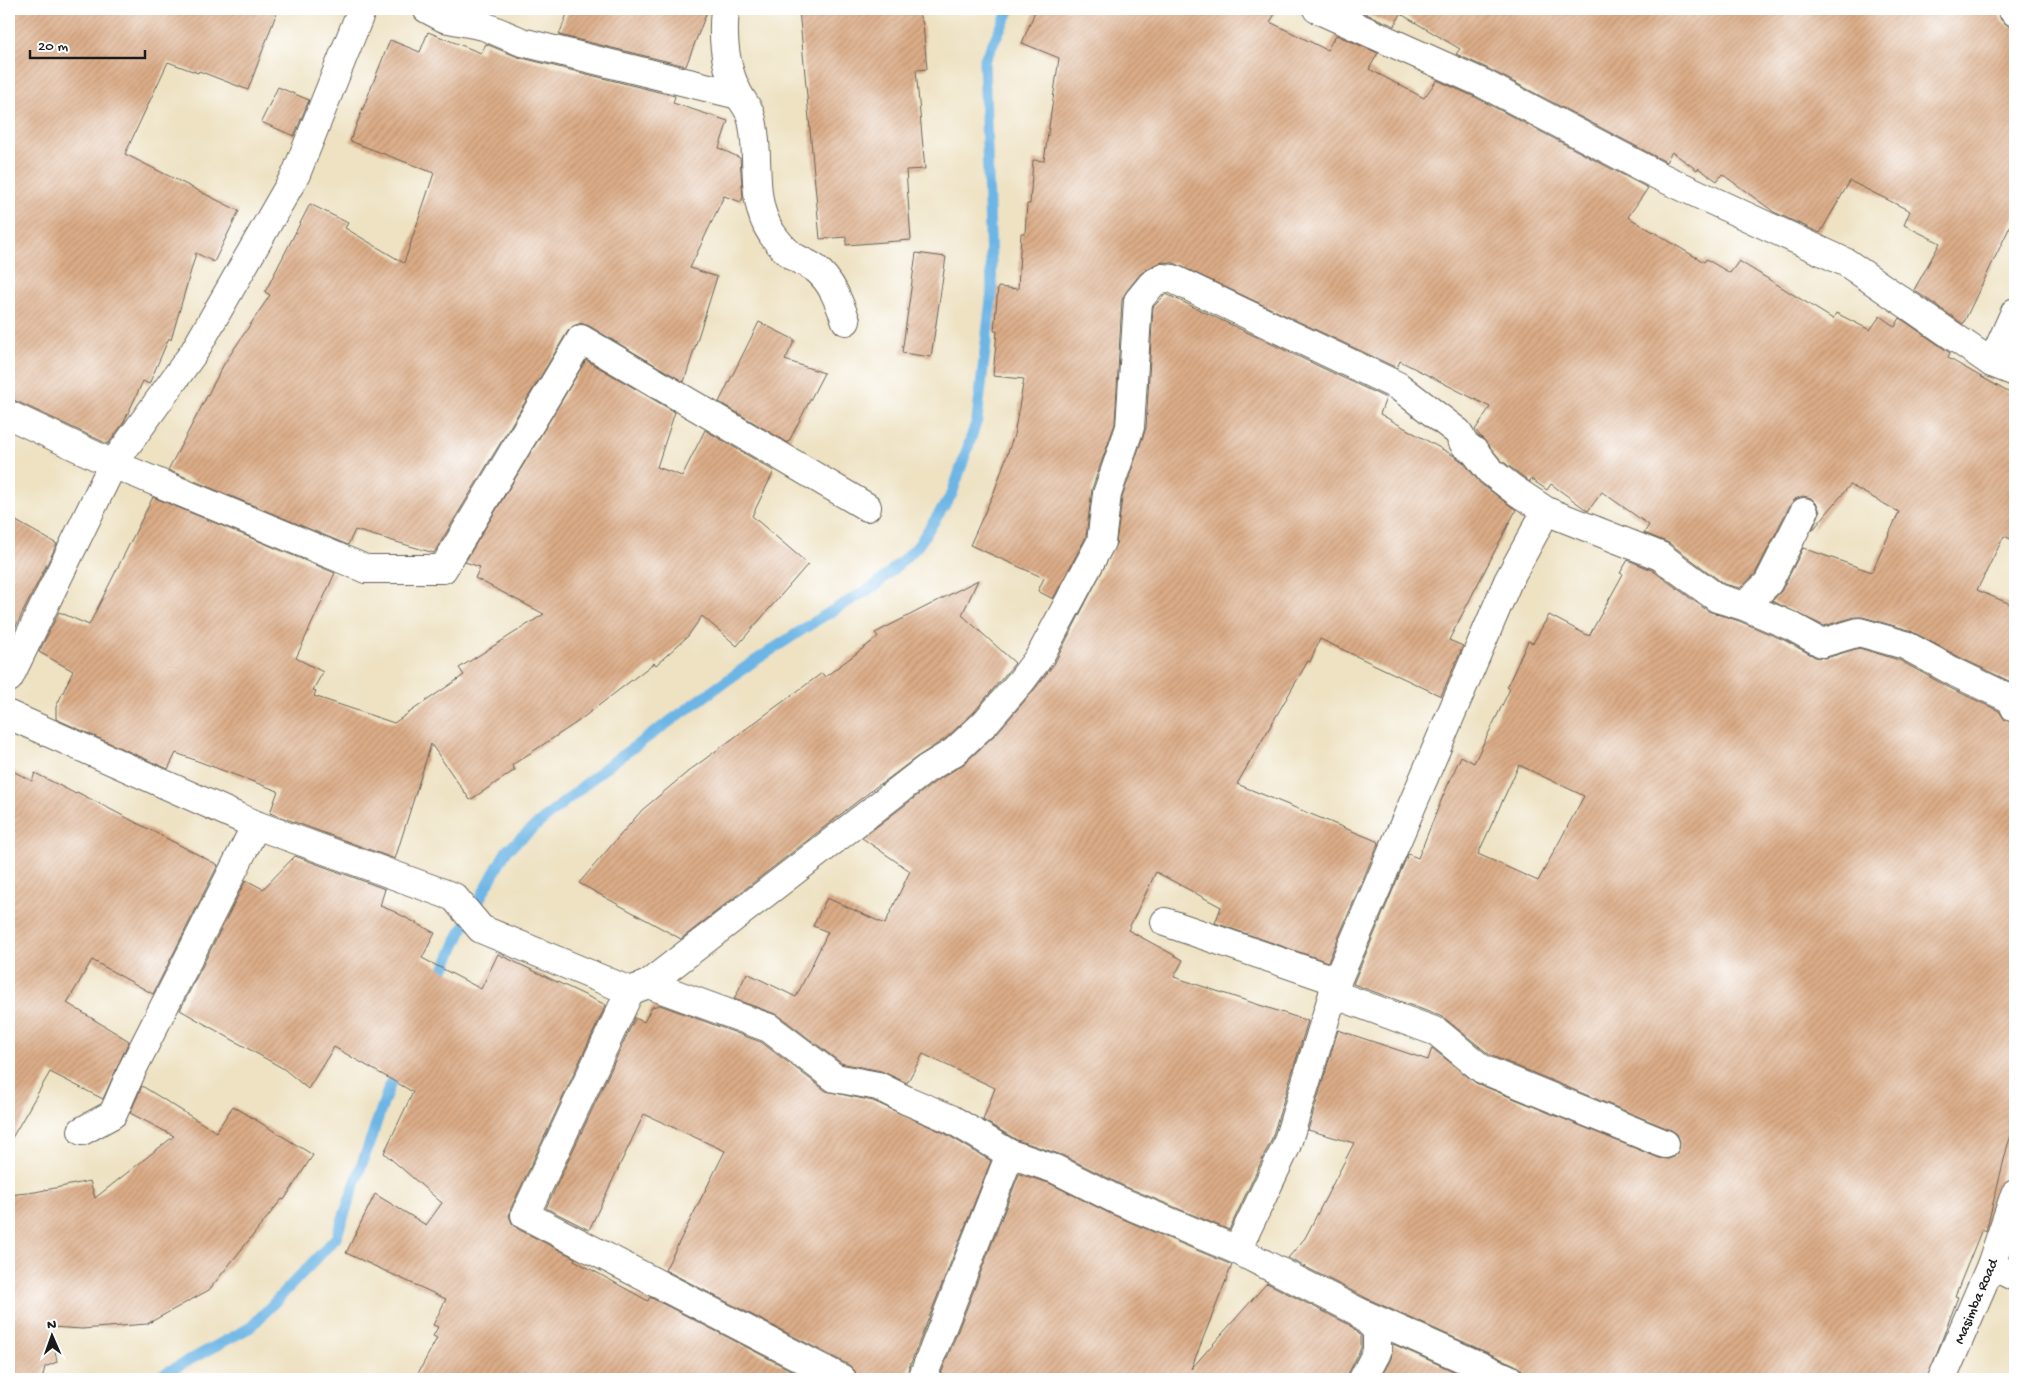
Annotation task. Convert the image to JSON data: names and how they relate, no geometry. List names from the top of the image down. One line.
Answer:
{"streets":{"street":["Masimba Road"]},"scale_bar":"20 m","north":"top"}
